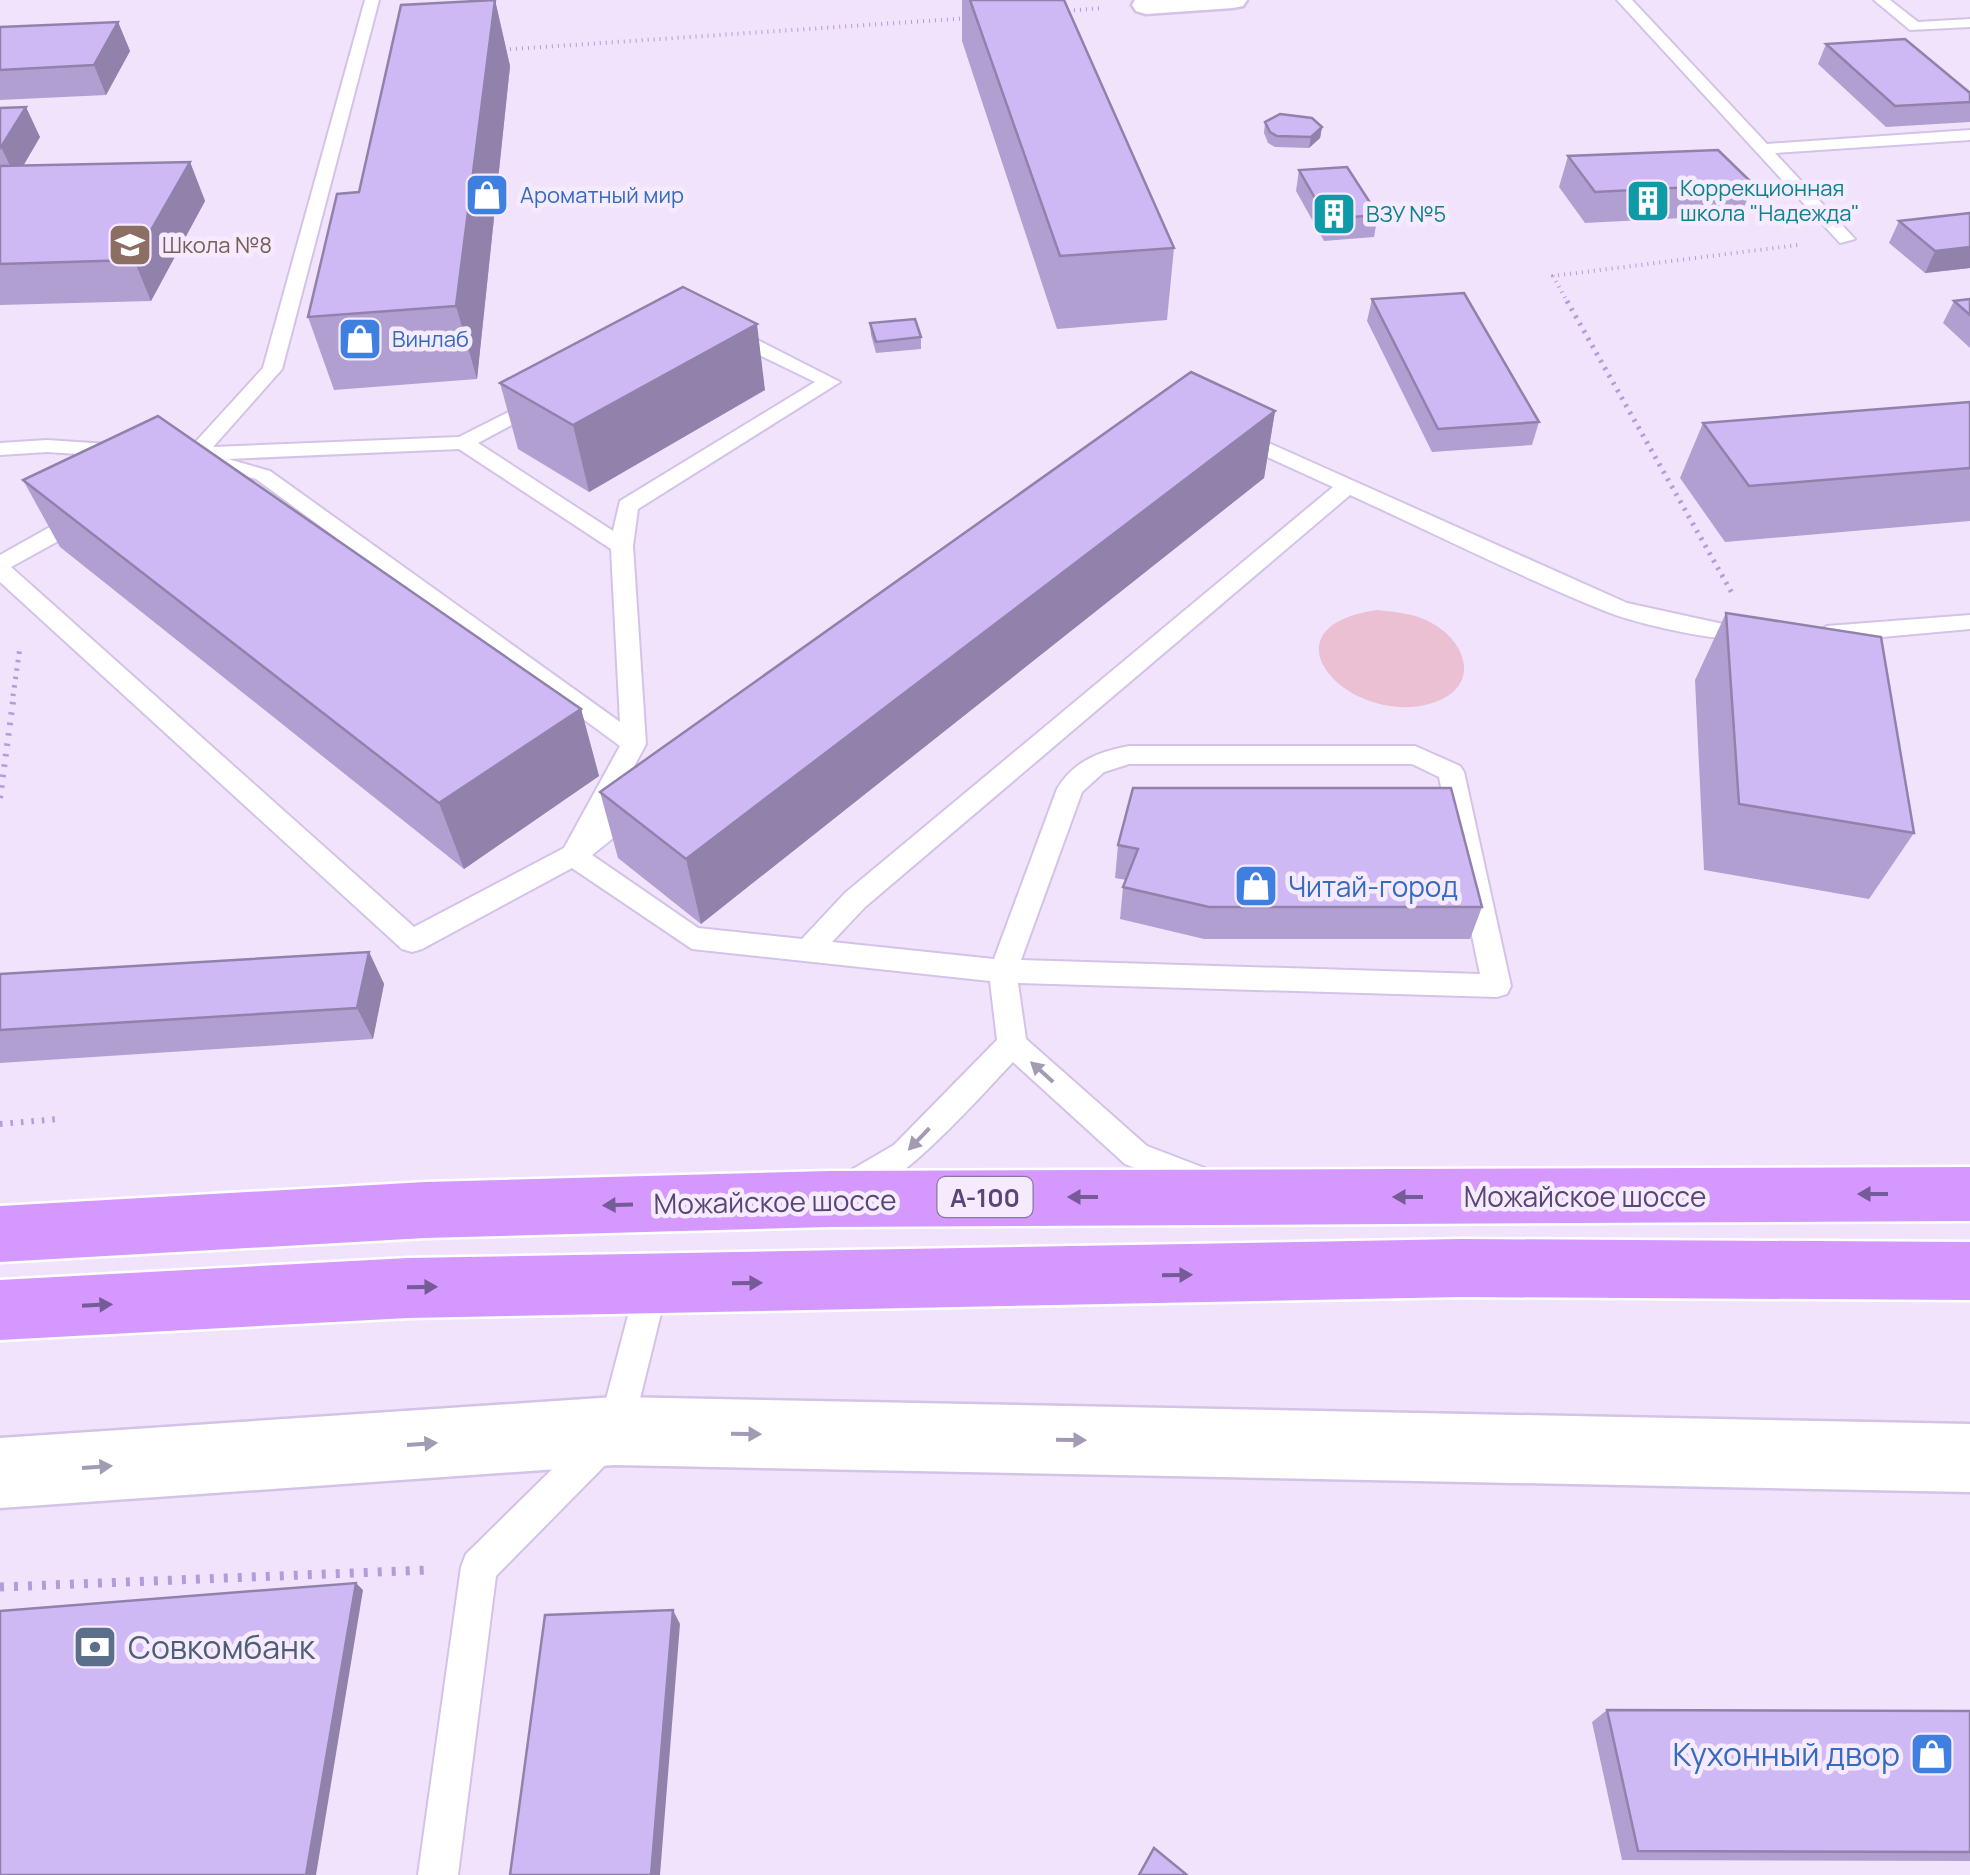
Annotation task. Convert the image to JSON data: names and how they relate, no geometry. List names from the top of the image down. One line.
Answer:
{"streets":{"main road":["Можайское шоссе","А-100"]},"places":{"shop":["Ароматный мир","Винлаб","Читай-город","Кухонный двор"],"building":["Коррекционная школа \"Надежда\"","ВЗУ №5"],"school or university":["Школа №8"],"bank":["Совкомбанк"]}}
